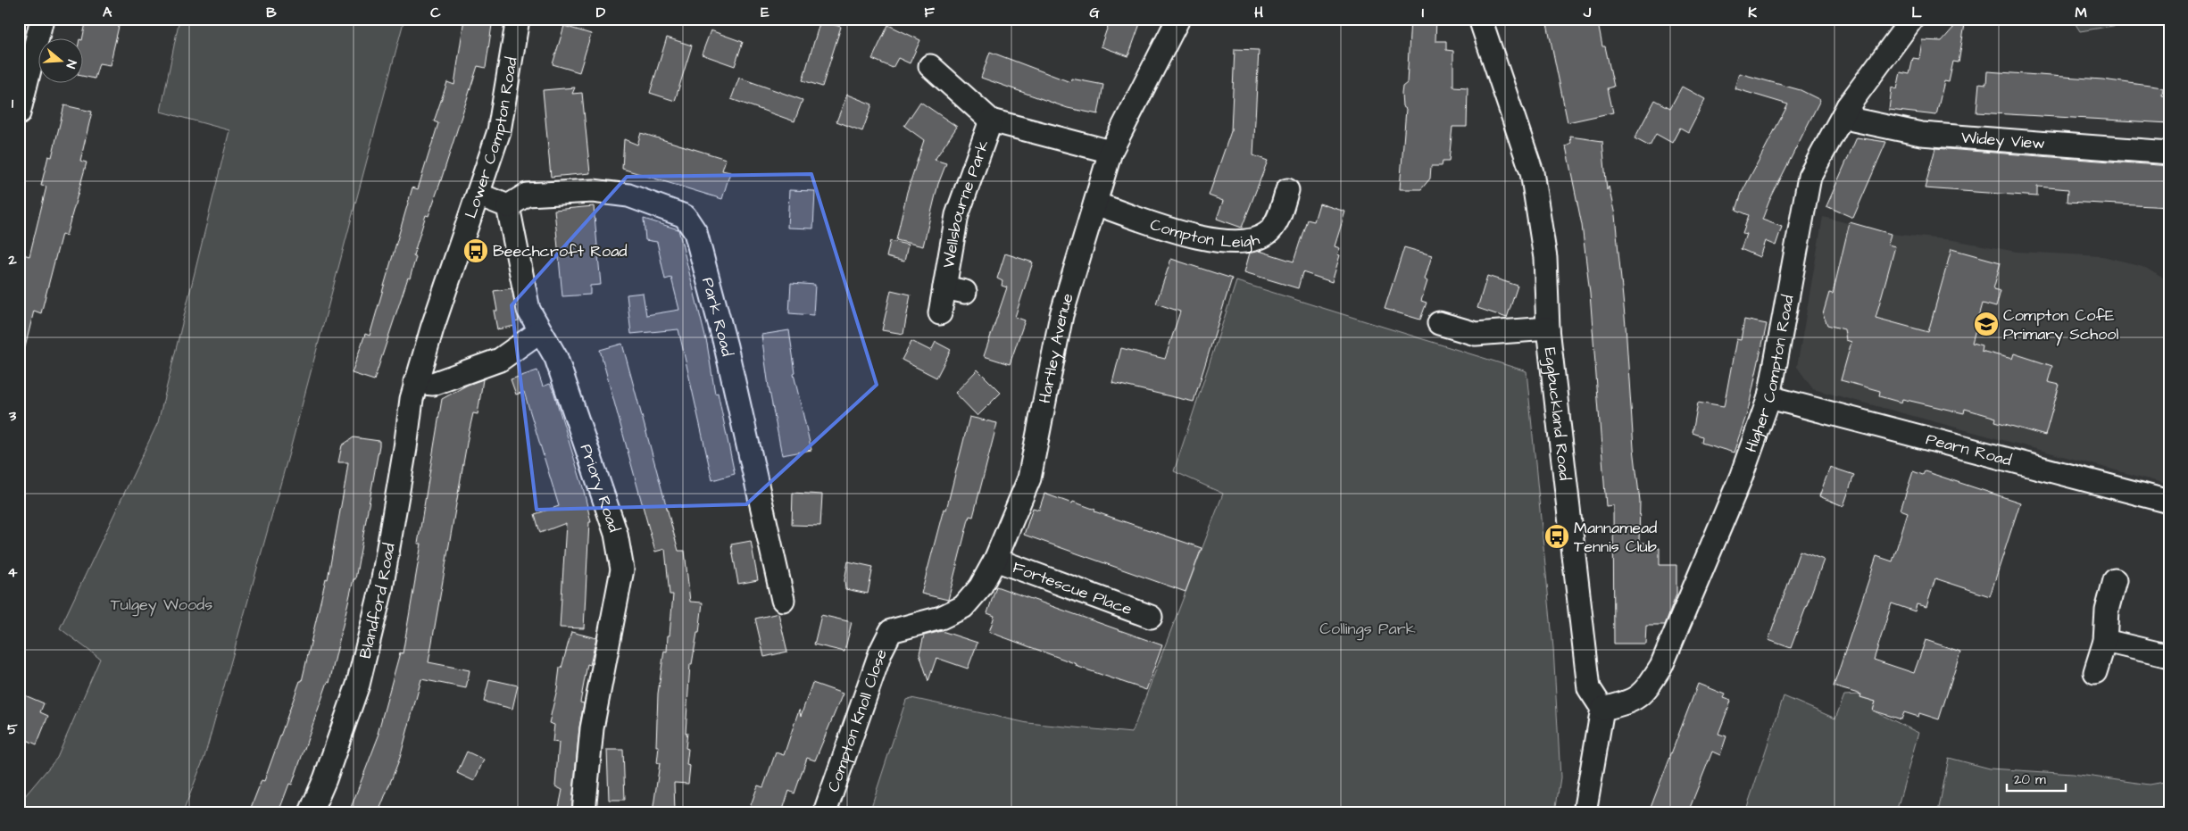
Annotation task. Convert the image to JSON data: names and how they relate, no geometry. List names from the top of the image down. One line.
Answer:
{"streets":{"street":["Lower Compton Road","Widey View","Wellsbourne Park","Compton Leigh","Park Road","Hartley Avenue","Higher Compton Road","Eggbuckland Road","Pearn Road","Priory Road","Fortescue Place","Blandford Road","Compton Knoll Close"]},"crossings":[["Lower Compton Road","Blandford Road"],["Widey View","Higher Compton Road"],["Wellsbourne Park","Hartley Avenue"],["Compton Leigh","Hartley Avenue"],["Park Road","Priory Road"],["Hartley Avenue","Fortescue Place"],["Hartley Avenue","Compton Knoll Close"],["Higher Compton Road","Eggbuckland Road"],["Higher Compton Road","Pearn Road"]],"parks":["Tulgey Woods","Collings Park"],"places":{"bus stop":["Beechcroft Road","Mannamead Tennis Club"],"school or university":["Compton CofE Primary School"]},"scale_bar":"20 m","north":"right","grid":{"columns":["A","B","C","D","E","F","G","H","I","J","K","L","M"],"rows":["1","2","3","4","5"]}}
